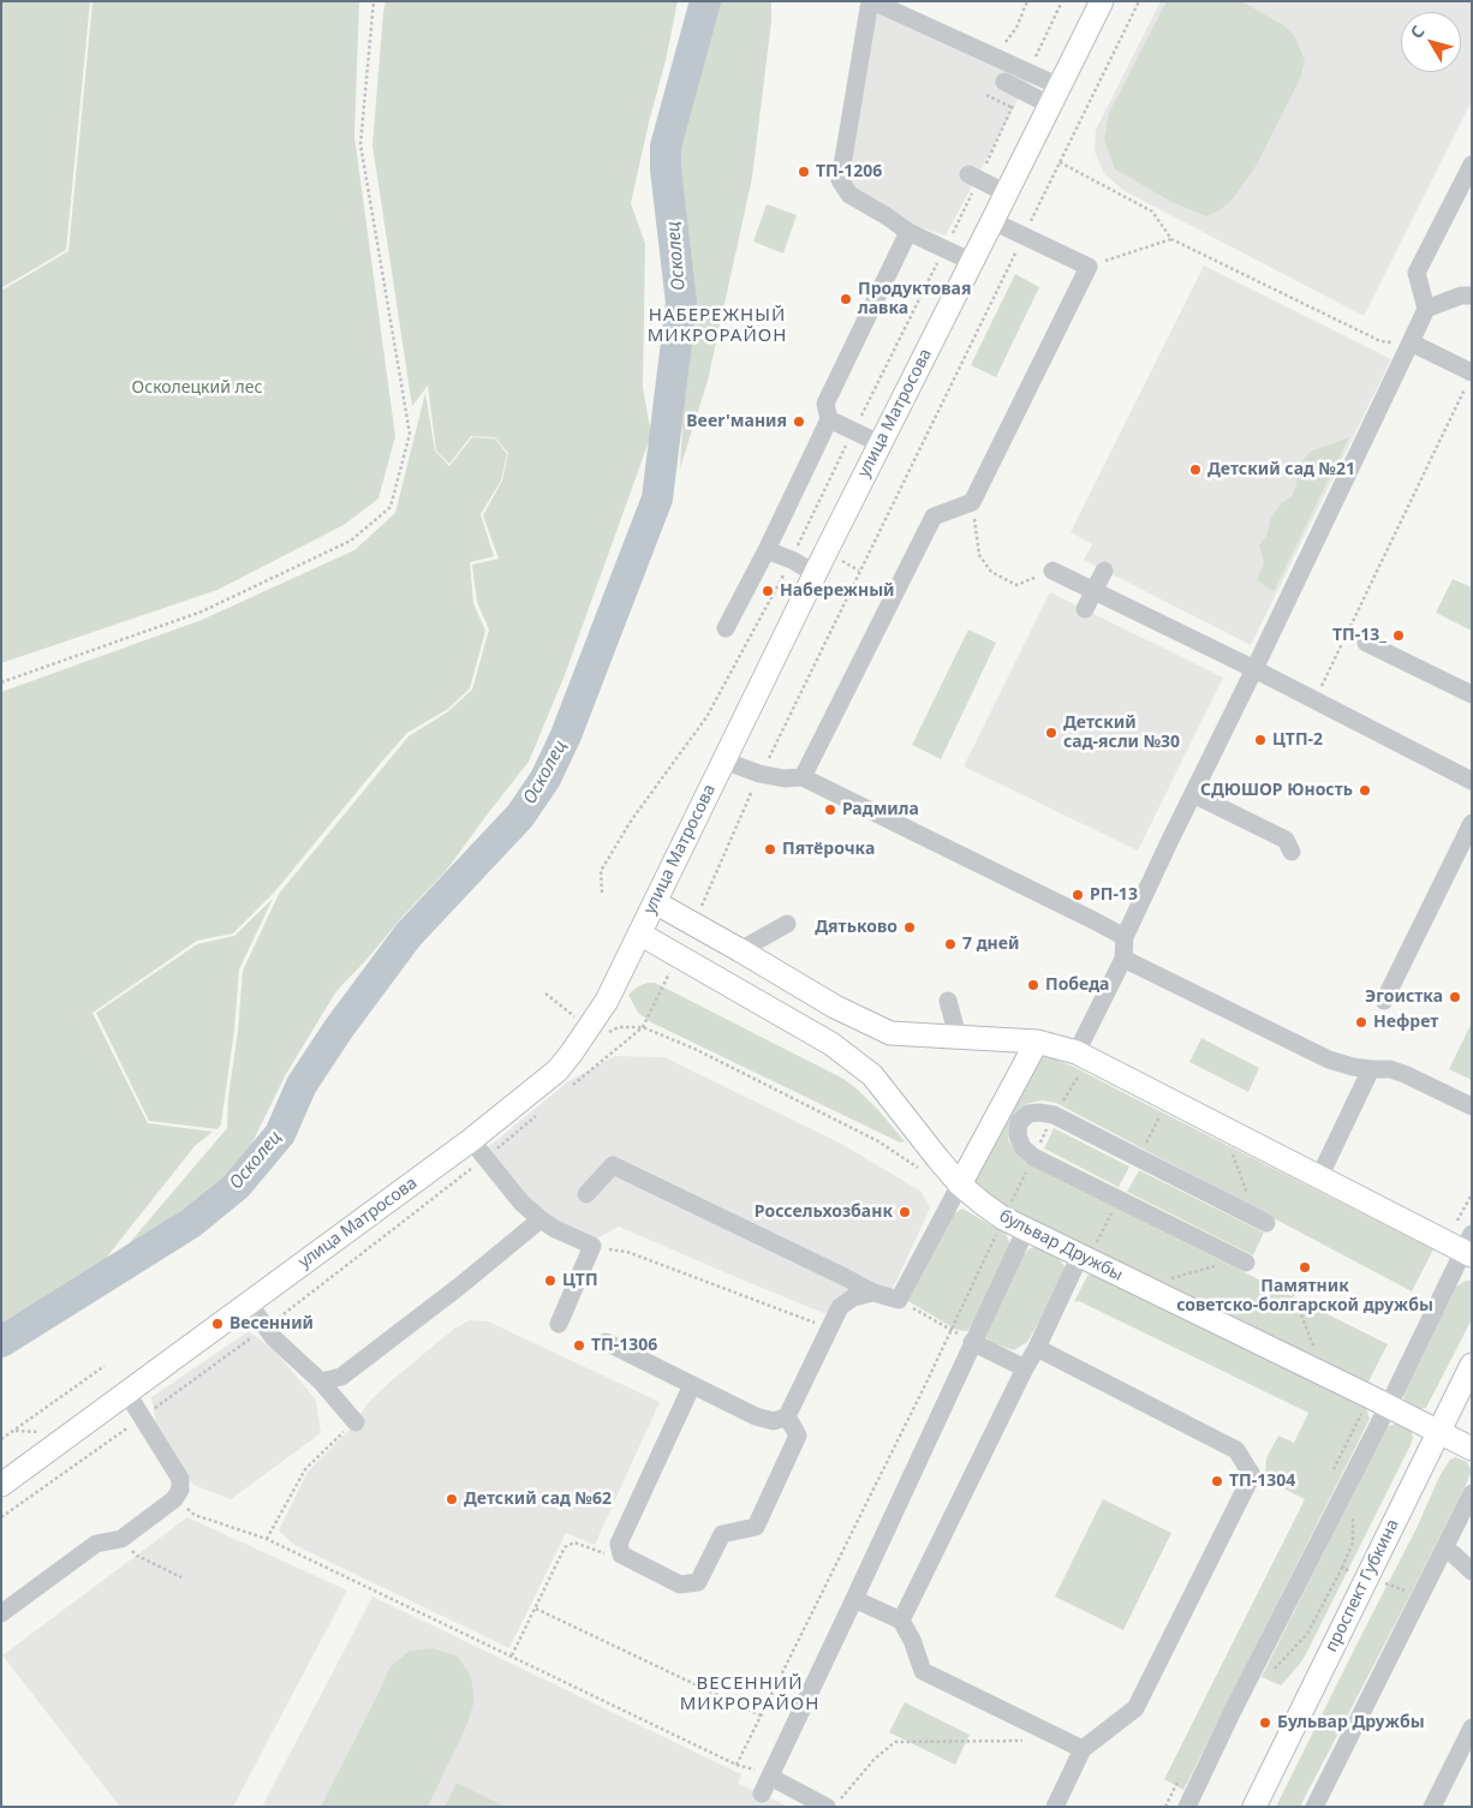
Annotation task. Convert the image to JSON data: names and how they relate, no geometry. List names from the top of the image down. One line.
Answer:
{"streets":{"main road":["улица Матросова","бульвар Дружбы","проспект Губкина"]},"crossings":[["улица Матросова","бульвар Дружбы"],["бульвар Дружбы","проспект Губкина"]],"districts":["НАБЕРЕЖНЫЙ МИКРОРАЙОН","ВЕСЕННИЙ МИКРОРАЙОН"],"water":["Осколец"],"parks":["Осколецкий лес"],"places":["ТП-1206","Продуктовая лавка","Beer'мания","Детский сад №21","Набережный","ТП-13_","Детский сад-ясли №30","ЦТП-2","СДЮШОР Юность","Радмила","Пятёрочка","РП-13","Дятьково","7 дней","Победа","Эгоистка","Нефрет","Россельхозбанк","Памятник советско-болгарской дружбы","ЦТП","Весенний","ТП-1306","ТП-1304","Детский сад №62","Бульвар Дружбы"],"north":"top left"}
